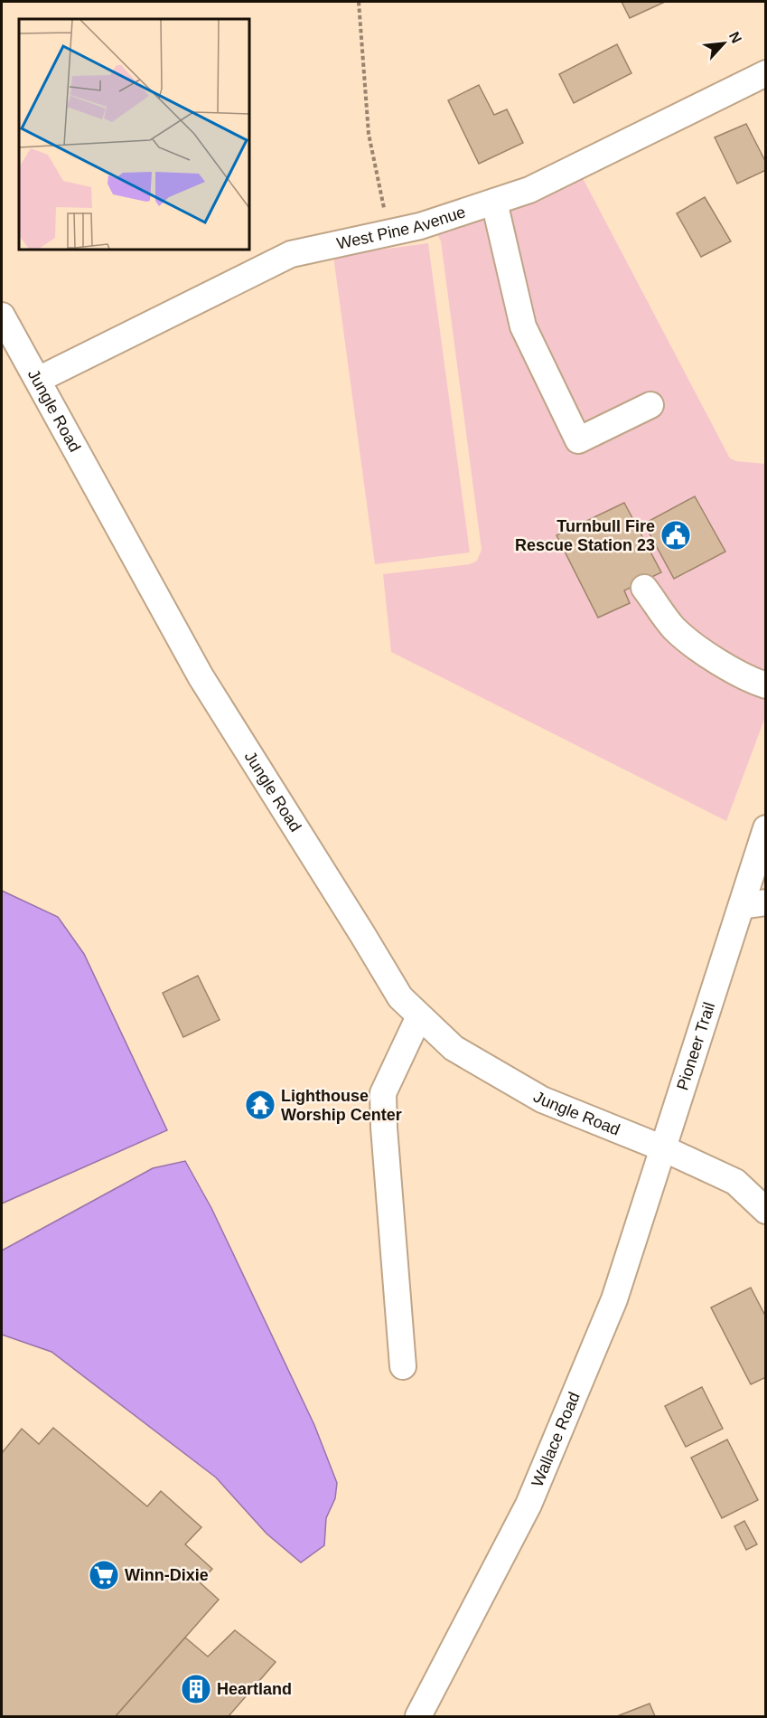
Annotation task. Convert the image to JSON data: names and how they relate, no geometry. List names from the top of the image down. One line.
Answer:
{"streets":{"street":["West Pine Avenue","Jungle Road","Pioneer Trail","Wallace Road"]},"crossings":[["West Pine Avenue","Jungle Road"],["Jungle Road","Pioneer Trail"],["Jungle Road","Wallace Road"],["Pioneer Trail","Wallace Road"]],"places":{"public building":["Turnbull Fire Rescue Station 23"],"temple":["Lighthouse Worship Center"],"supermarket":["Winn-Dixie"],"building":["Heartland"]},"north":"top right"}
